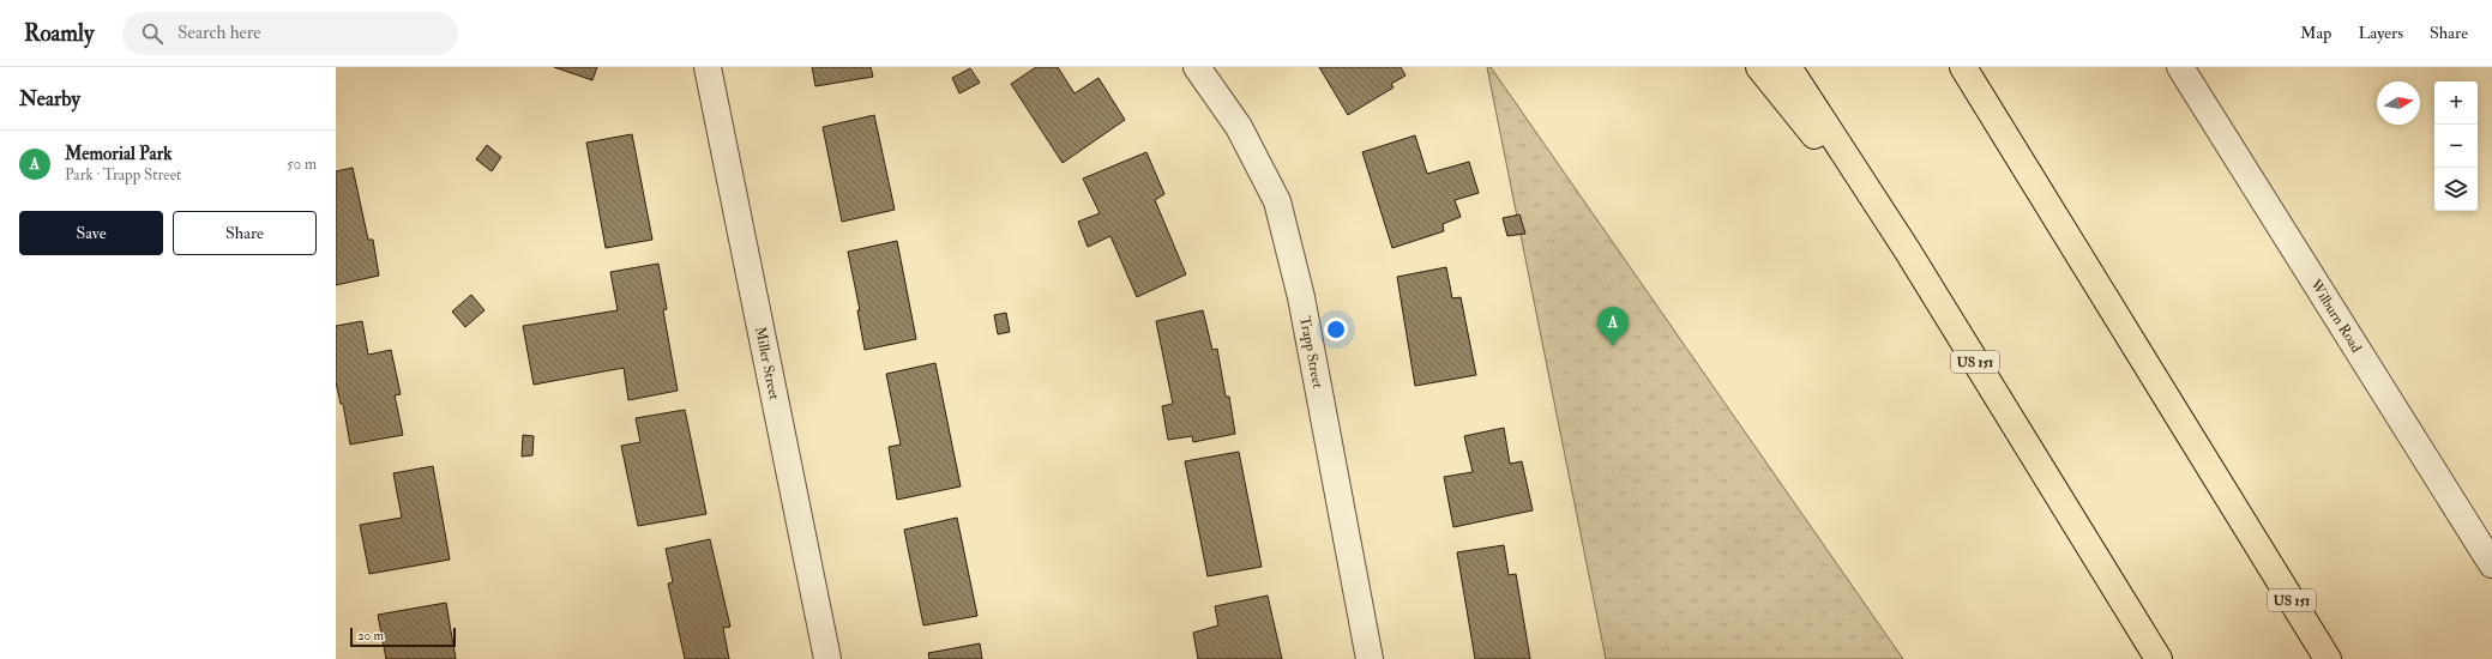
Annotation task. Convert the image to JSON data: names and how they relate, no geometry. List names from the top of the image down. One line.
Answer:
{"streets":{"highway":["US 151"],"street":["Wilburn Road","Trapp Street","Miller Street"]},"scale_bar":"20 m","north":"right","page":{"header":"Roamly","search":"Search here","nav":["Map","Layers","Share"],"heading":"Nearby","map_buttons":["+","−"],"list":[{"mark":"A","name":"Memorial Park","note":"Park · Trapp Street","value":"50 m"}],"buttons":["Save","Share"],"pins":"A","scale":"20 m"}}
